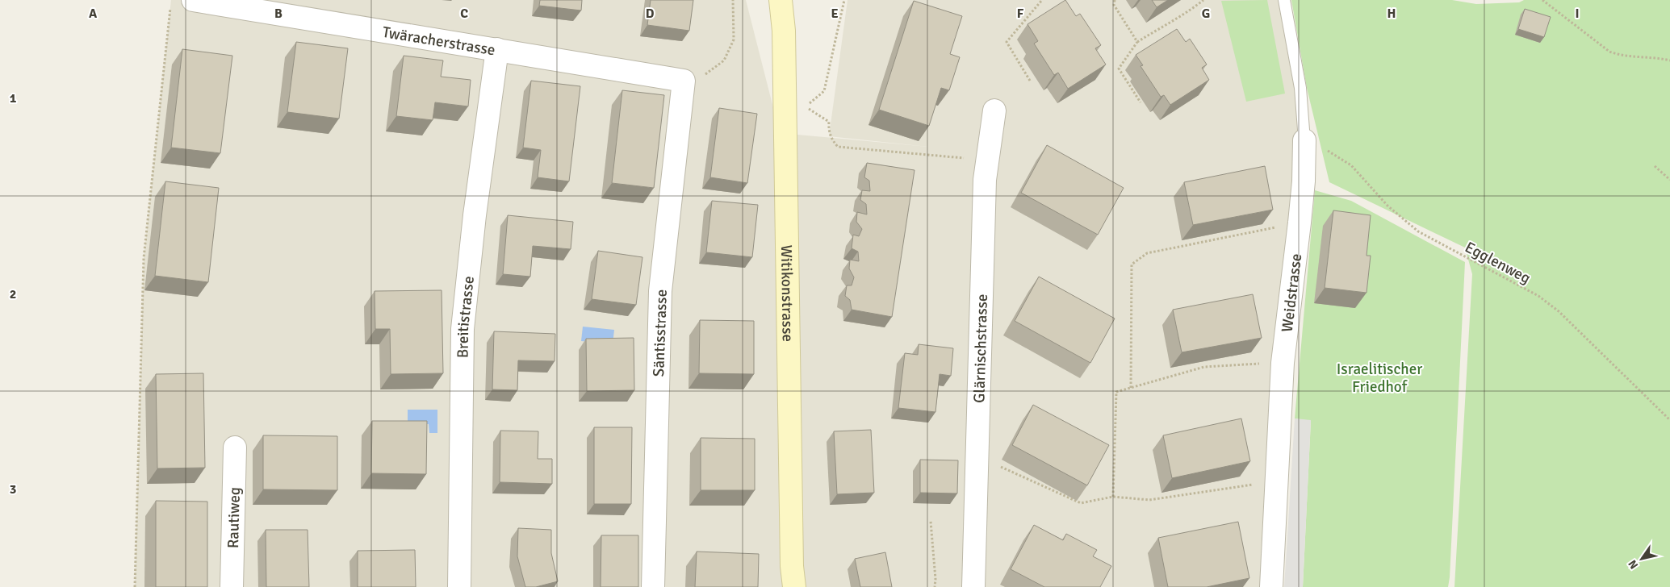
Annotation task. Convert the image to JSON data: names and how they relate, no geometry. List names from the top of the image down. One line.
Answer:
{"streets":{"main road":["Witikonstrasse"],"street":["Twäracherstrasse","Weidstrasse","Breitistrasse","Säntisstrasse","Glärnischstrasse","Rautiweg"],"path":["Egglenweg"]},"crossings":[["Twäracherstrasse","Breitistrasse"],["Twäracherstrasse","Säntisstrasse"],["Egglenweg","Weidstrasse"]],"parks":["Israelitischer Friedhof"],"north":"bottom left","grid":{"columns":["A","B","C","D","E","F","G","H","I"],"rows":["1","2","3"]}}
